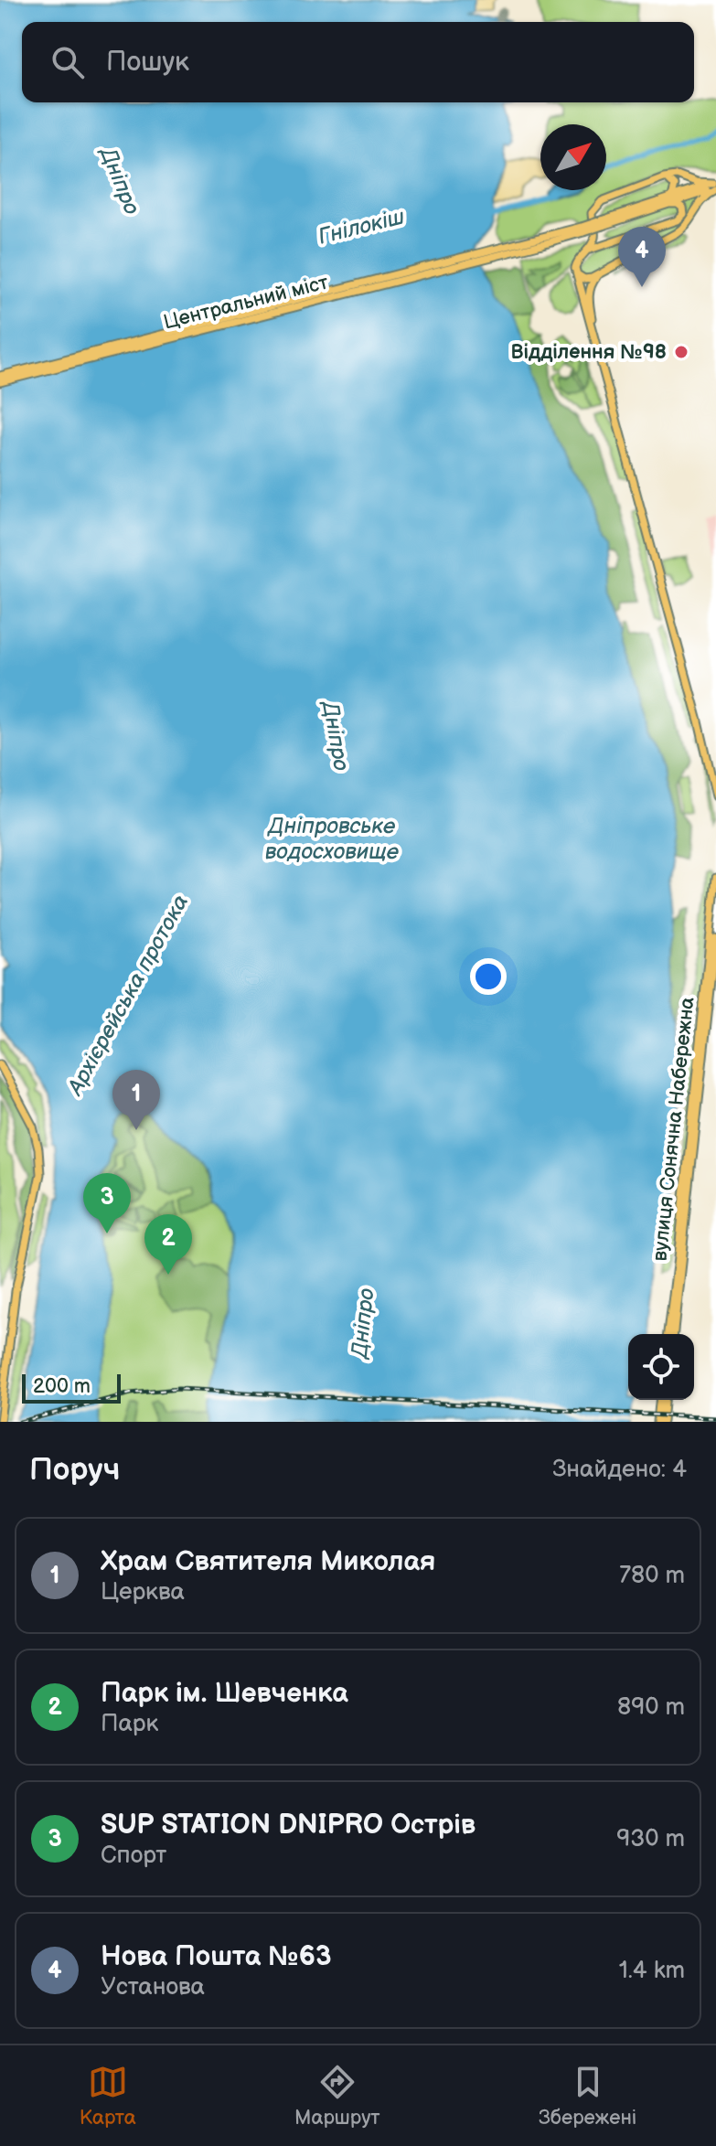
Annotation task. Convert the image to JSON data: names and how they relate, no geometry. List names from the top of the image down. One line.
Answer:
{"streets":{"main road":["Центральний міст","вулиця Сонячна Набережна"]},"water":["Дніпро","Гнілокіш","Дніпровське водосховище","Архієрейська протока"],"places":["Відділення №98"],"scale_bar":"200 m","north":"top right","page":{"search":"Пошук","pins":["4","1","3","2"],"scale":"200 m","heading":["Поруч","Знайдено: 4"],"list":[{"mark":"1","name":"Храм Святителя Миколая","note":"Церква","value":"780 m"},{"mark":"2","name":"Парк iм. Шевченка","note":"Парк","value":"890 m"},{"mark":"3","name":"SUP STATION DNIPRO Острів","note":"Спорт","value":"930 m"},{"mark":"4","name":"Нова Пошта №63","note":"Установа","value":"1.4 km"}],"nav":["Карта","Маршрут","Збережені"]}}
